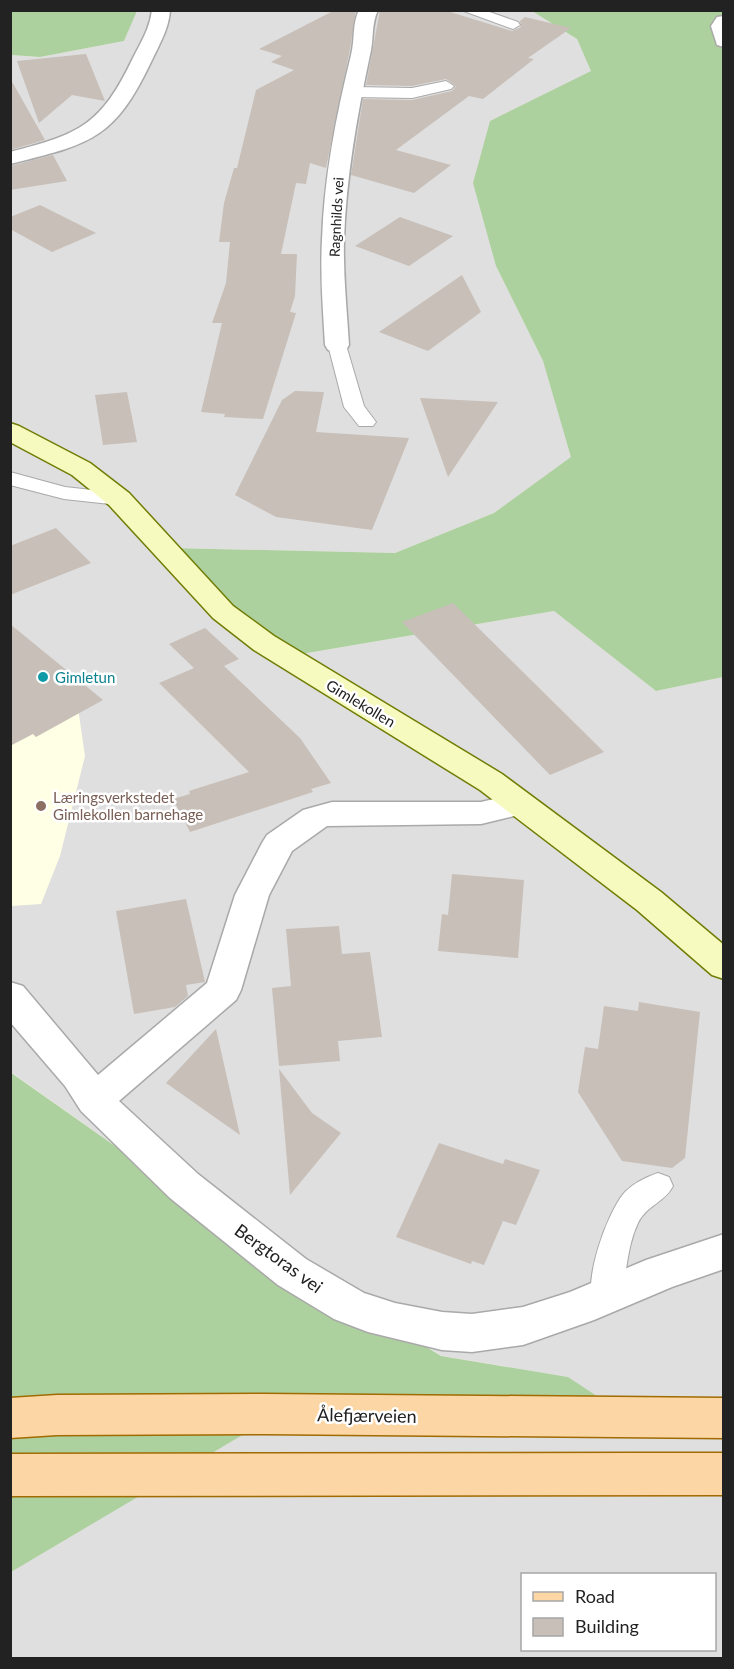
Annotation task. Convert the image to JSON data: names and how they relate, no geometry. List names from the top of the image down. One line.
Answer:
{"streets":{"main road":["Ålefjærveien"],"street":["Ragnhilds vei","Gimlekollen","Bergtoras vei"]},"places":["Gimletun","Læringsverkstedet Gimlekollen barnehage"],"legend":["Road","Building"]}
